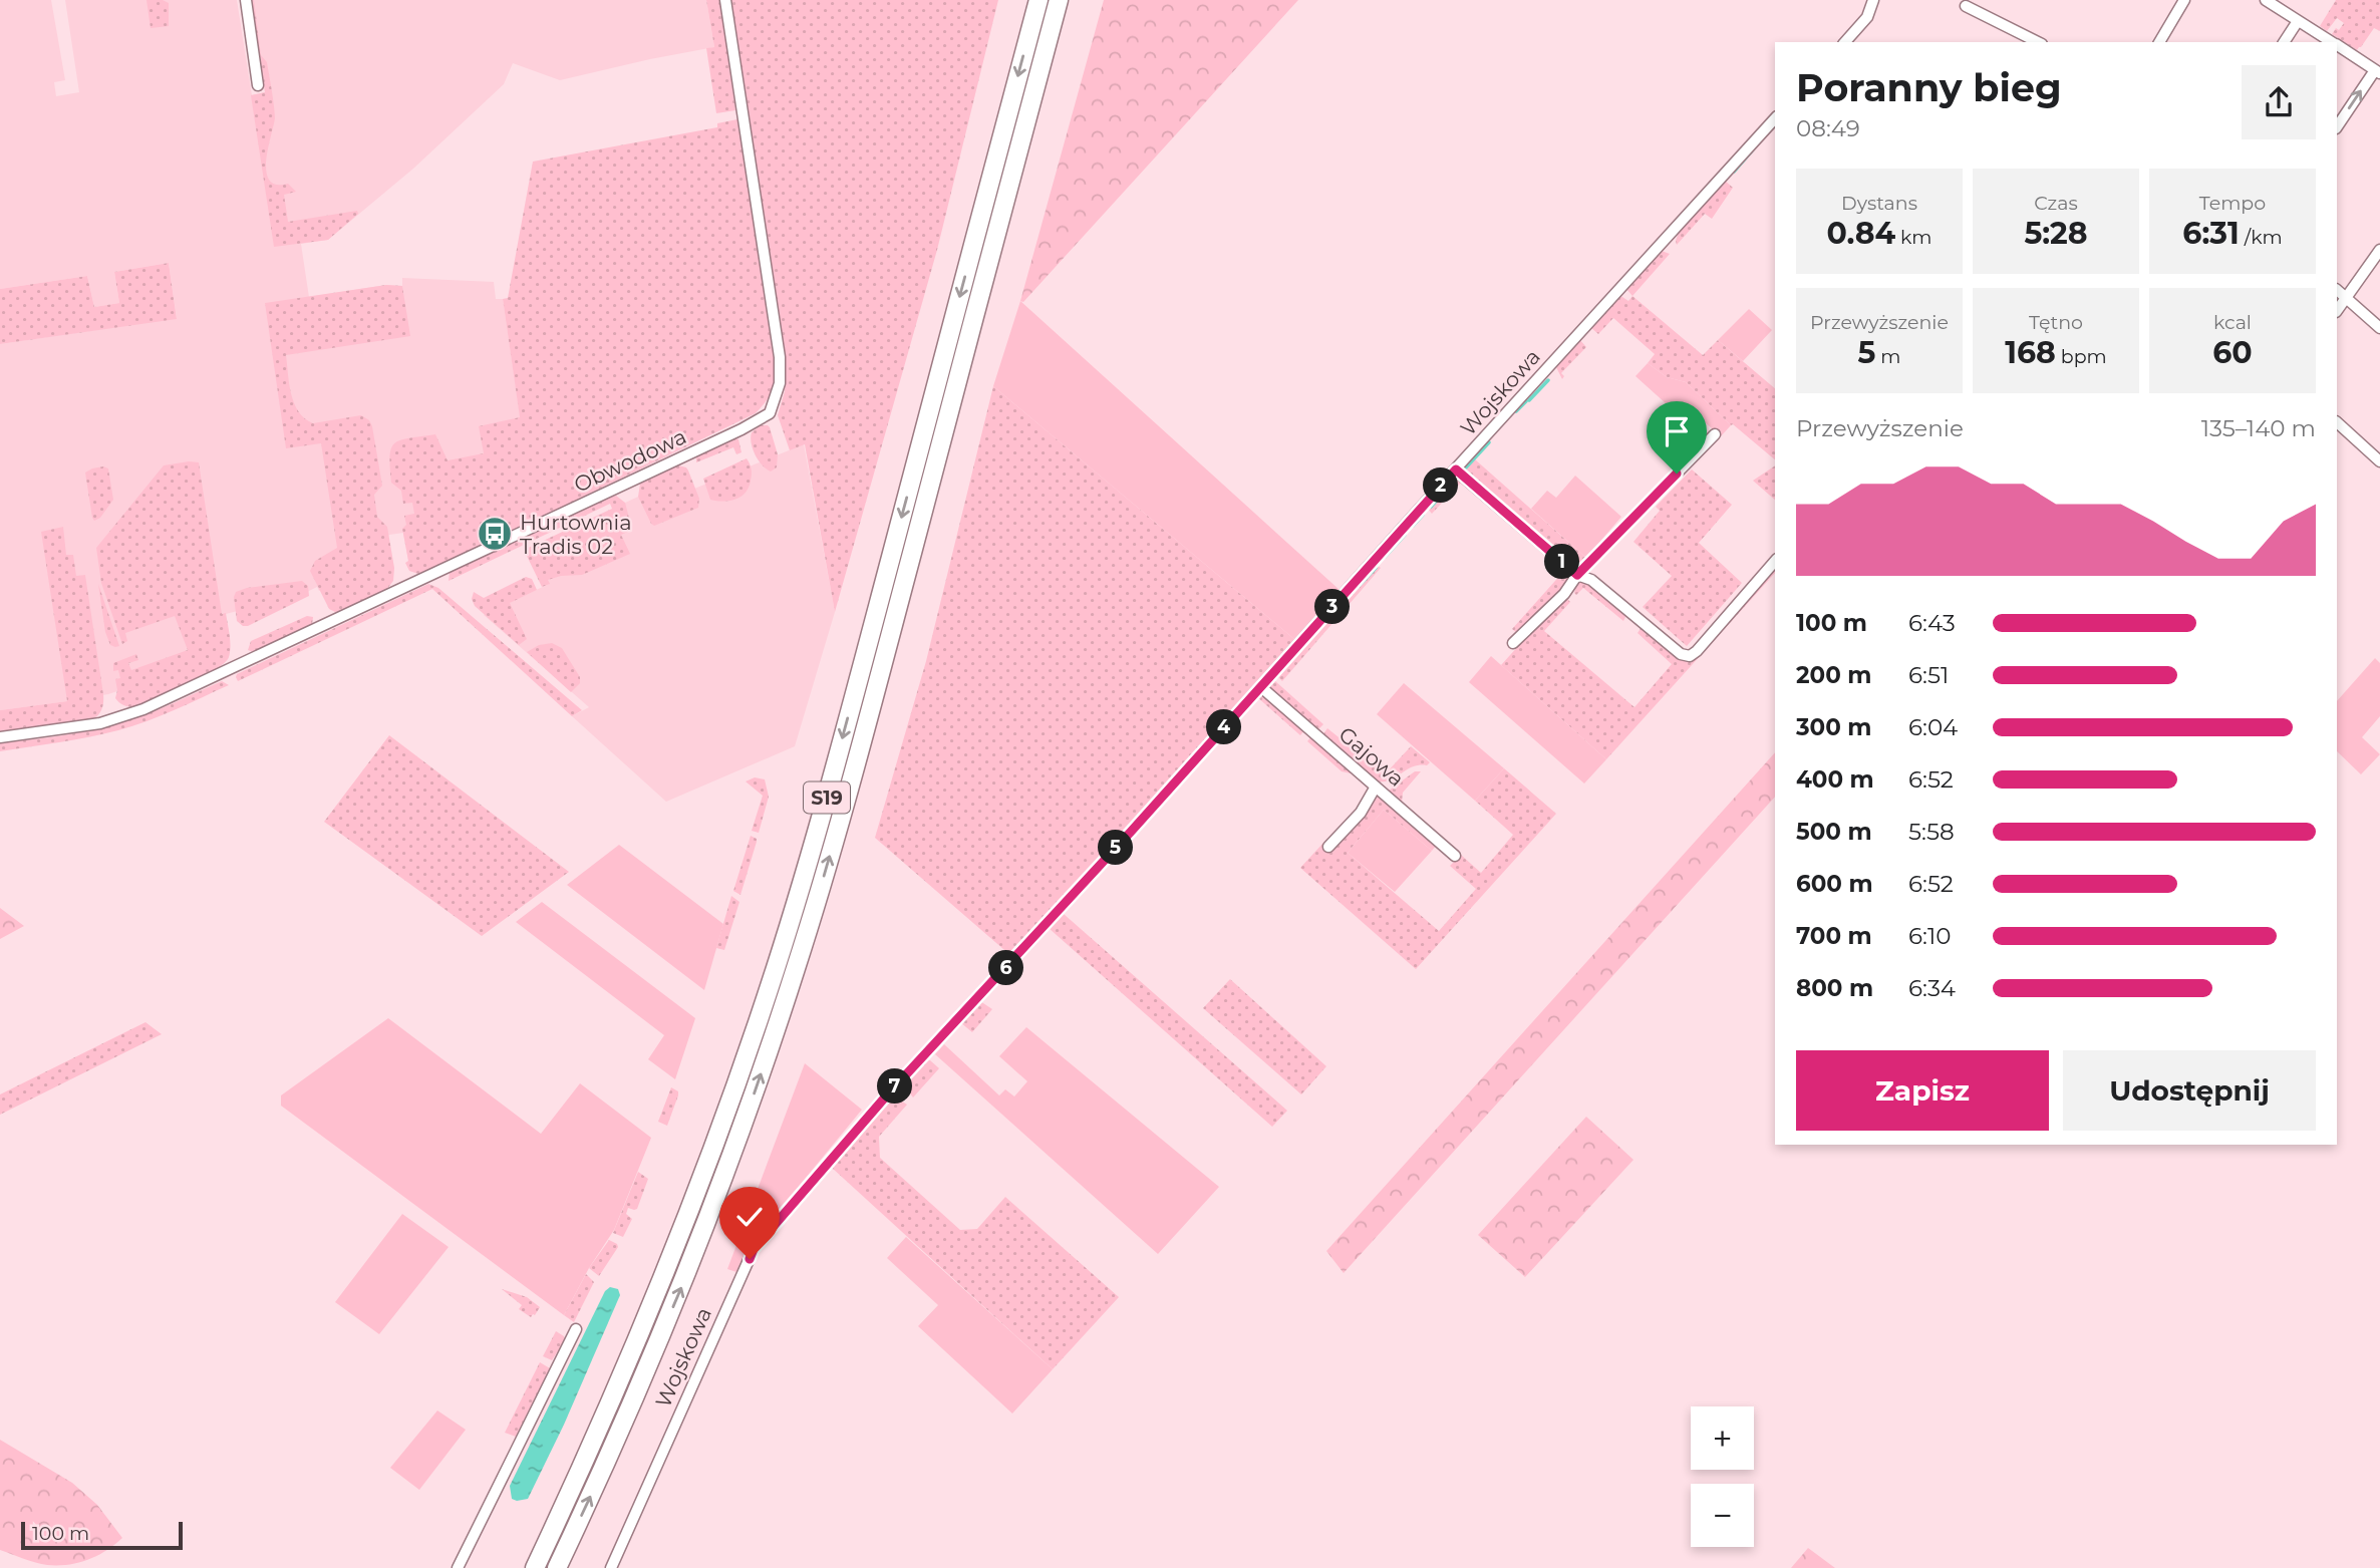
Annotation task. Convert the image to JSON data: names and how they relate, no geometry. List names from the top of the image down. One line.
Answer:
{"streets":{"highway":["S19"],"street":["Wojskowa","Obwodowa","Gajowa"]},"crossings":[["Wojskowa","Gajowa"]],"places":{"bus stop":["Hurtownia Tradis 02"]},"scale_bar":"100 m","page":{"heading":["Poranny bieg","08:49"],"stats":[["Dystans","0.84 km"],["Czas","5:28"],["Tempo","6:31 /km"],["Przewyższenie","5 m"],["Tętno","168 bpm"],["kcal","60"]],"chart":["Przewyższenie","135–140 m"],"pins":["2","1","3","4","5","6","7"],"list":[{"name":"100 m","note":"6:43"},{"name":"200 m","note":"6:51"},{"name":"300 m","note":"6:04"},{"name":"400 m","note":"6:52"},{"name":"500 m","note":"5:58"},{"name":"600 m","note":"6:52"},{"name":"700 m","note":"6:10"},{"name":"800 m","note":"6:34"}],"buttons":["Zapisz","Udostępnij"],"map_buttons":["+","−"],"scale":"100 m"}}
